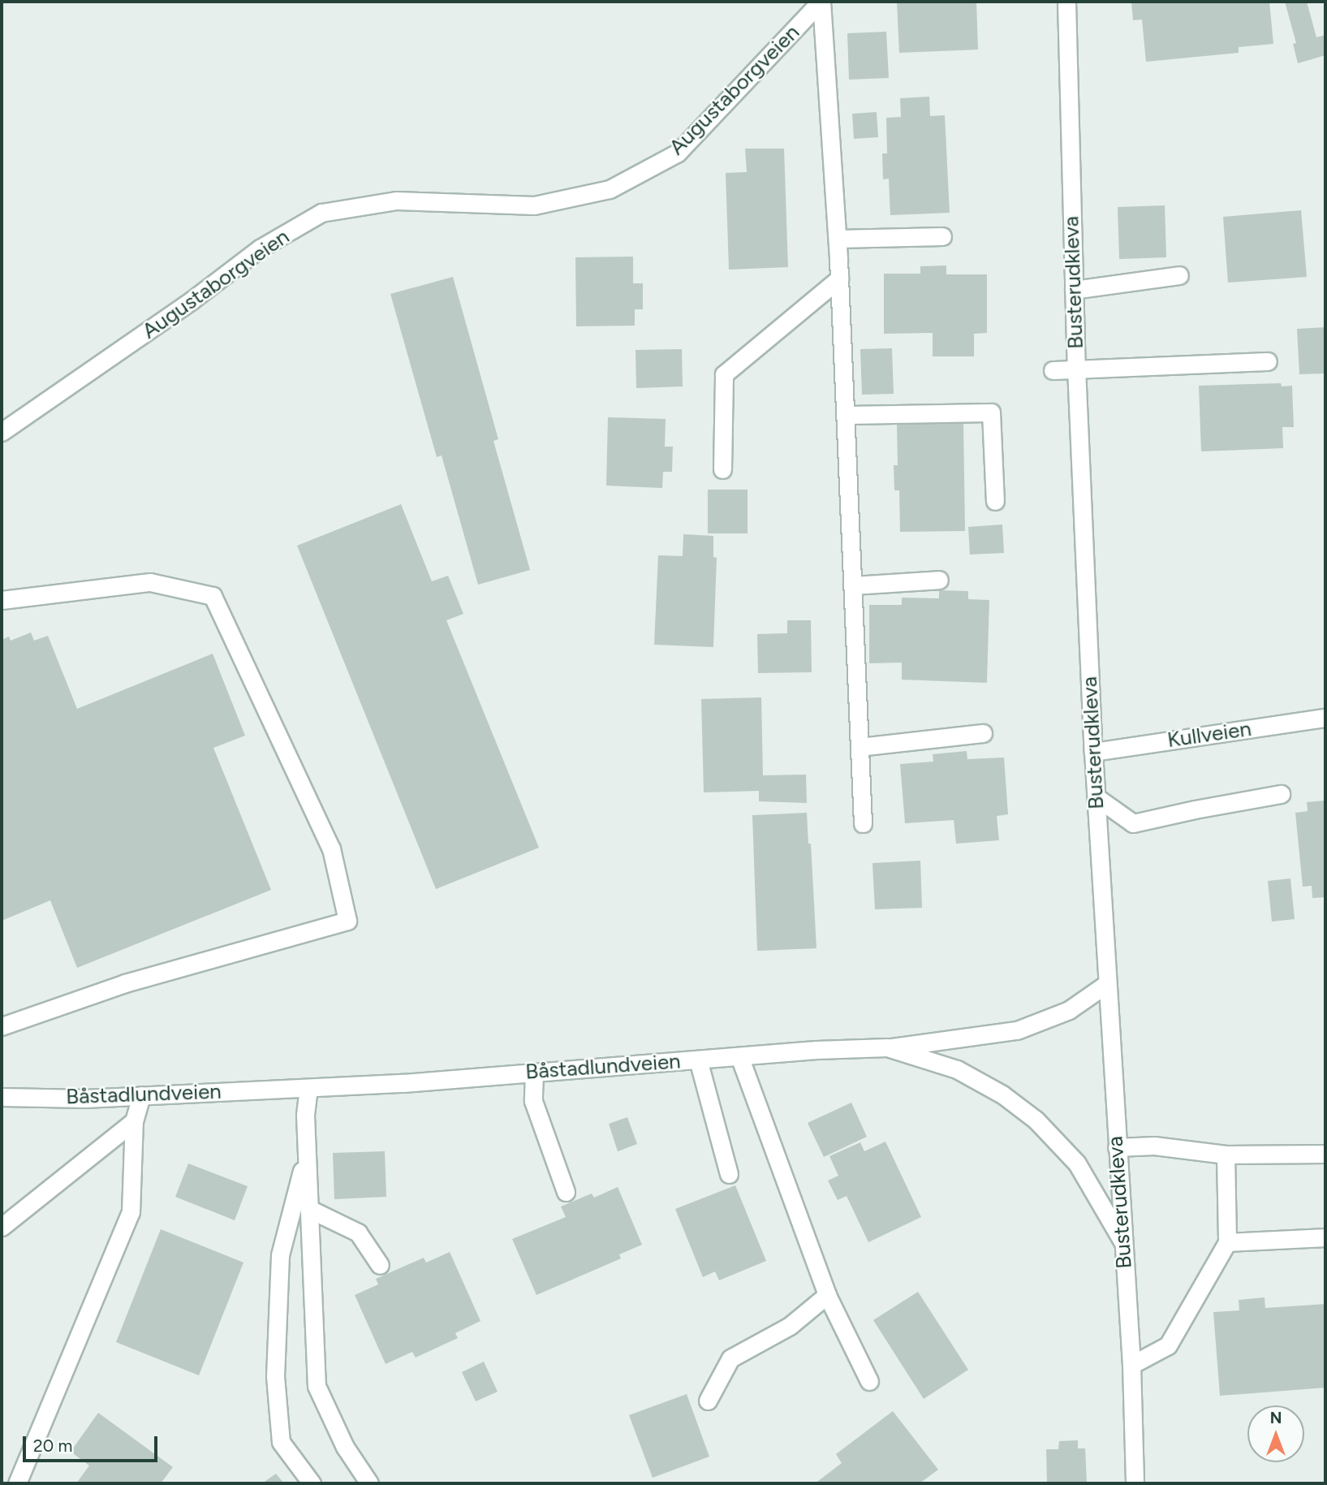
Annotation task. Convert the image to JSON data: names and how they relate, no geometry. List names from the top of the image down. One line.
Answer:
{"streets":{"street":["Augustaborgveien","Busterudkleva","Kullveien","Båstadlundveien"]},"crossings":[["Busterudkleva","Kullveien"],["Busterudkleva","Båstadlundveien"]],"scale_bar":"20 m","north":"top"}
